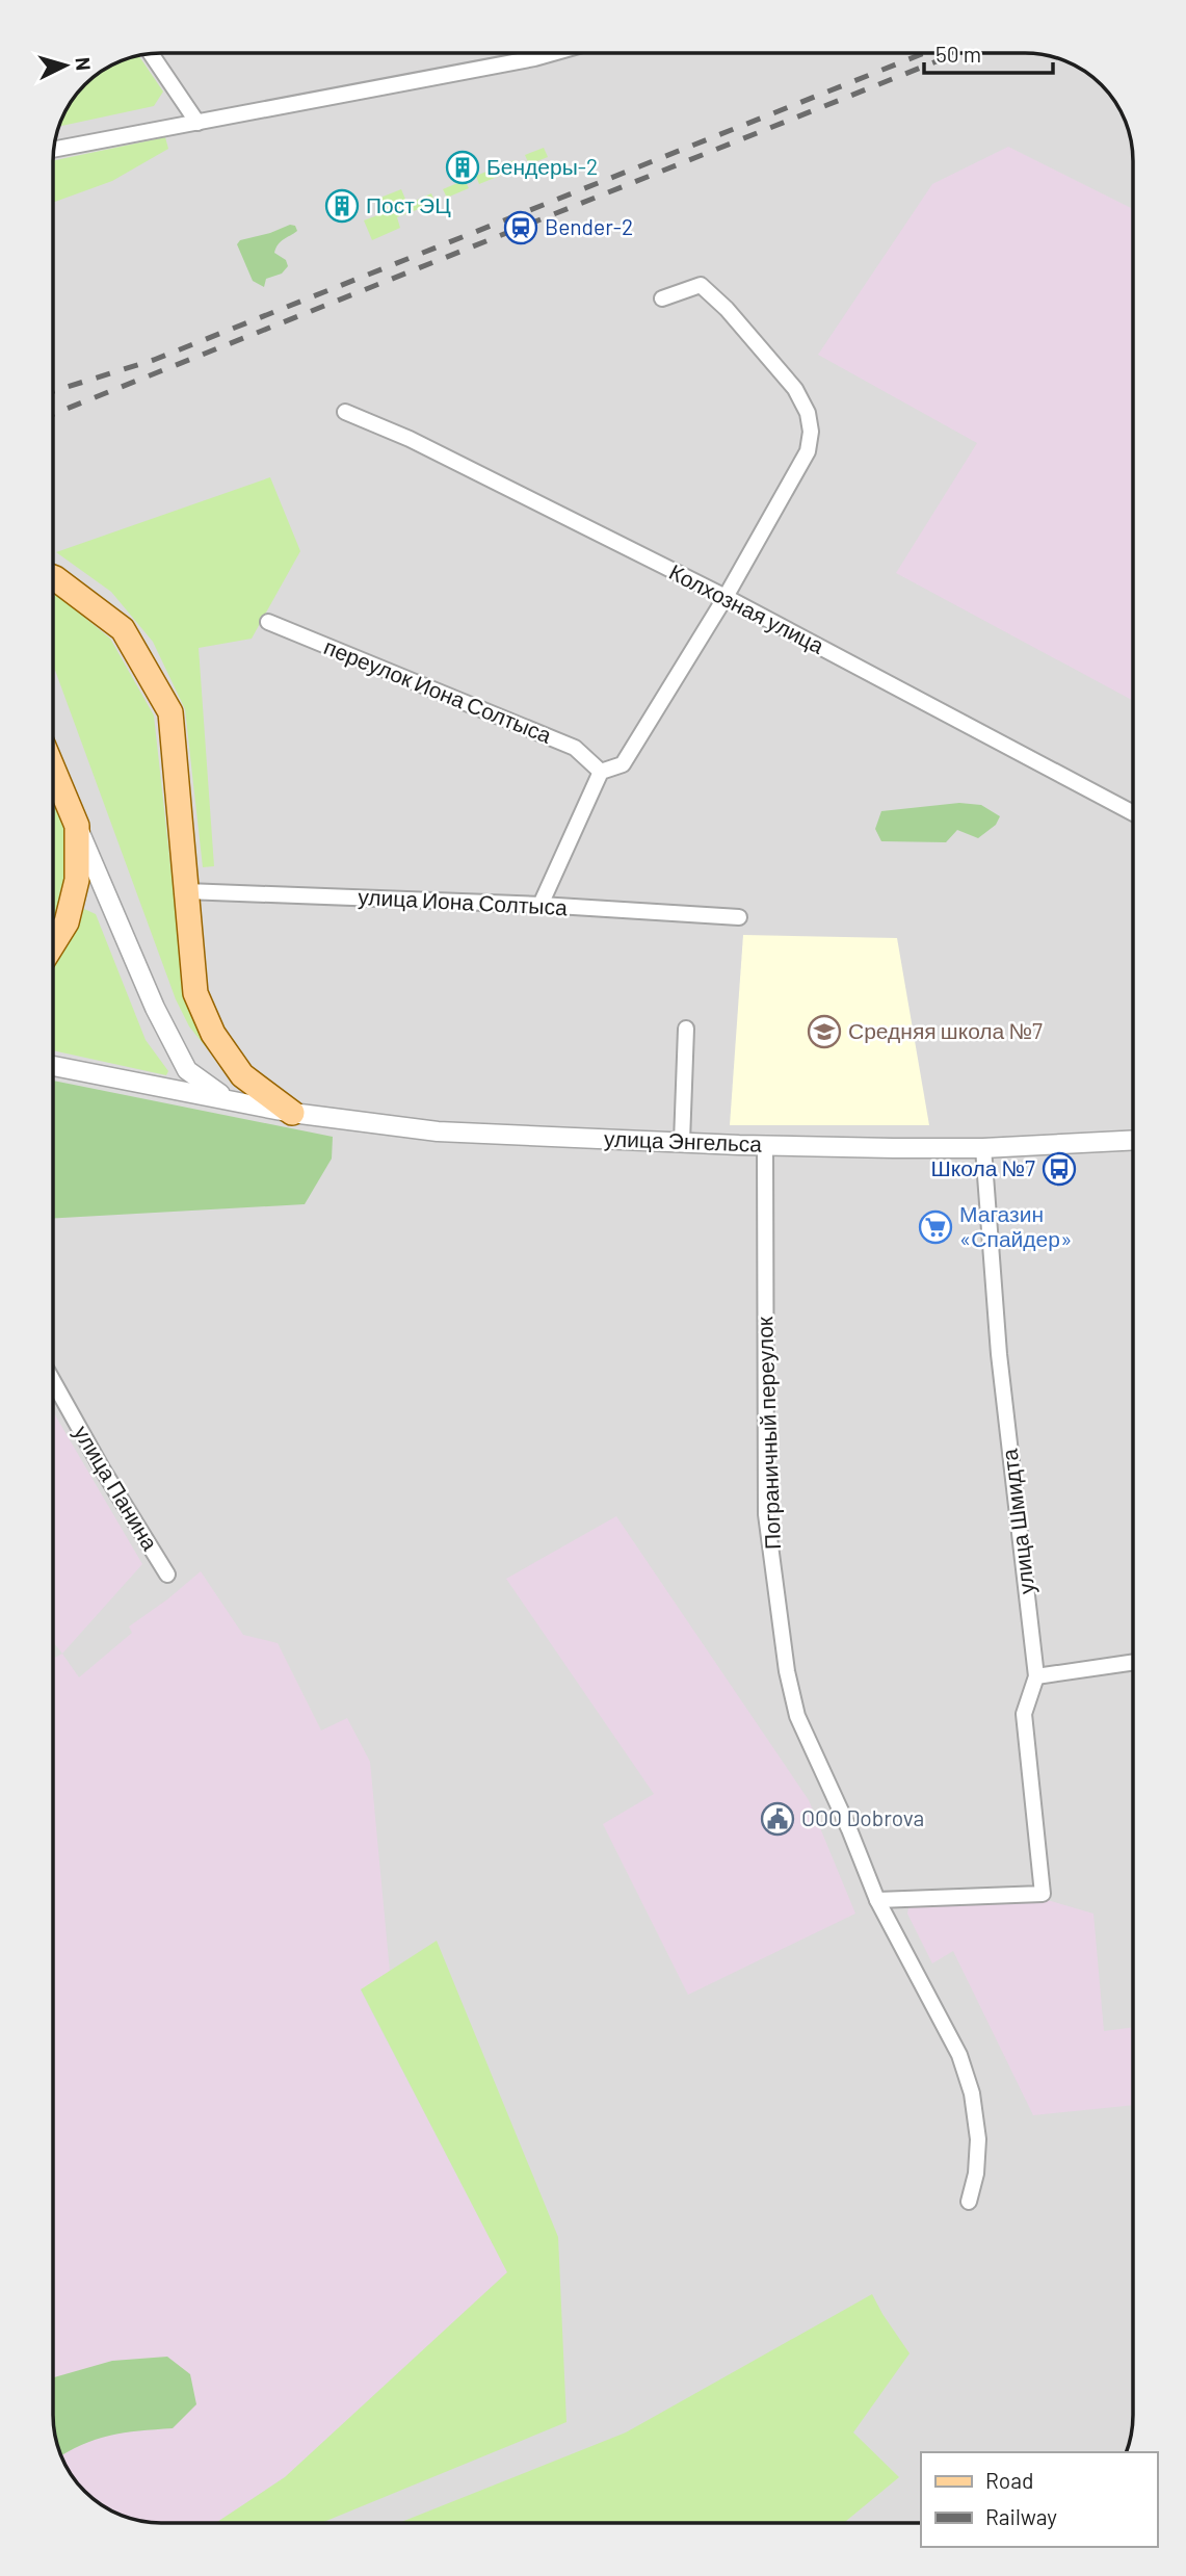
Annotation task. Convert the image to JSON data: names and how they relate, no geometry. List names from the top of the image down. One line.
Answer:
{"streets":{"street":["Колхозная улица","переулок Иона Солтыса","улица Иона Солтыса","улица Энгельса","Пограничный переулок","улица Панина","улица Шмидта"]},"crossings":[["улица Энгельса","Пограничный переулок"],["улица Энгельса","улица Шмидта"],["Пограничный переулок","улица Шмидта"]],"places":{"building":["Бендеры-2","Пост ЭЦ"],"station":["Bender-2"],"school or university":["Средняя школа №7"],"bus stop":["Школа №7"],"supermarket":["Магазин «Спайдер»"],"public building":["OOO Dobrova"]},"legend":["Road","Railway"],"scale_bar":"50 m","north":"right"}
